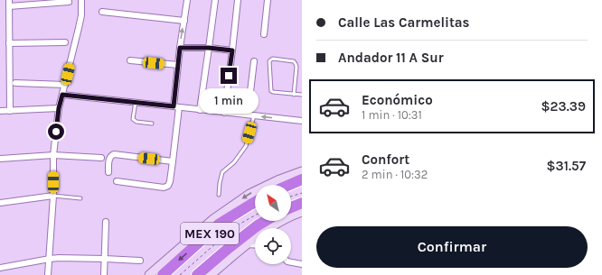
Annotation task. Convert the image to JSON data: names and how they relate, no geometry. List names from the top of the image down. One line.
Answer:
{"streets":{"highway":["MEX 190"]},"north":"top left","page":{"banner":["Calle Las Carmelitas","Andador 11 A Sur"],"list":[{"name":"Económico","note":"1 min · 10:31","value":"$23.39"},{"name":"Confort","note":"2 min · 10:32","value":"$31.57"}],"bubble":"1 min","buttons":"Confirmar"}}
